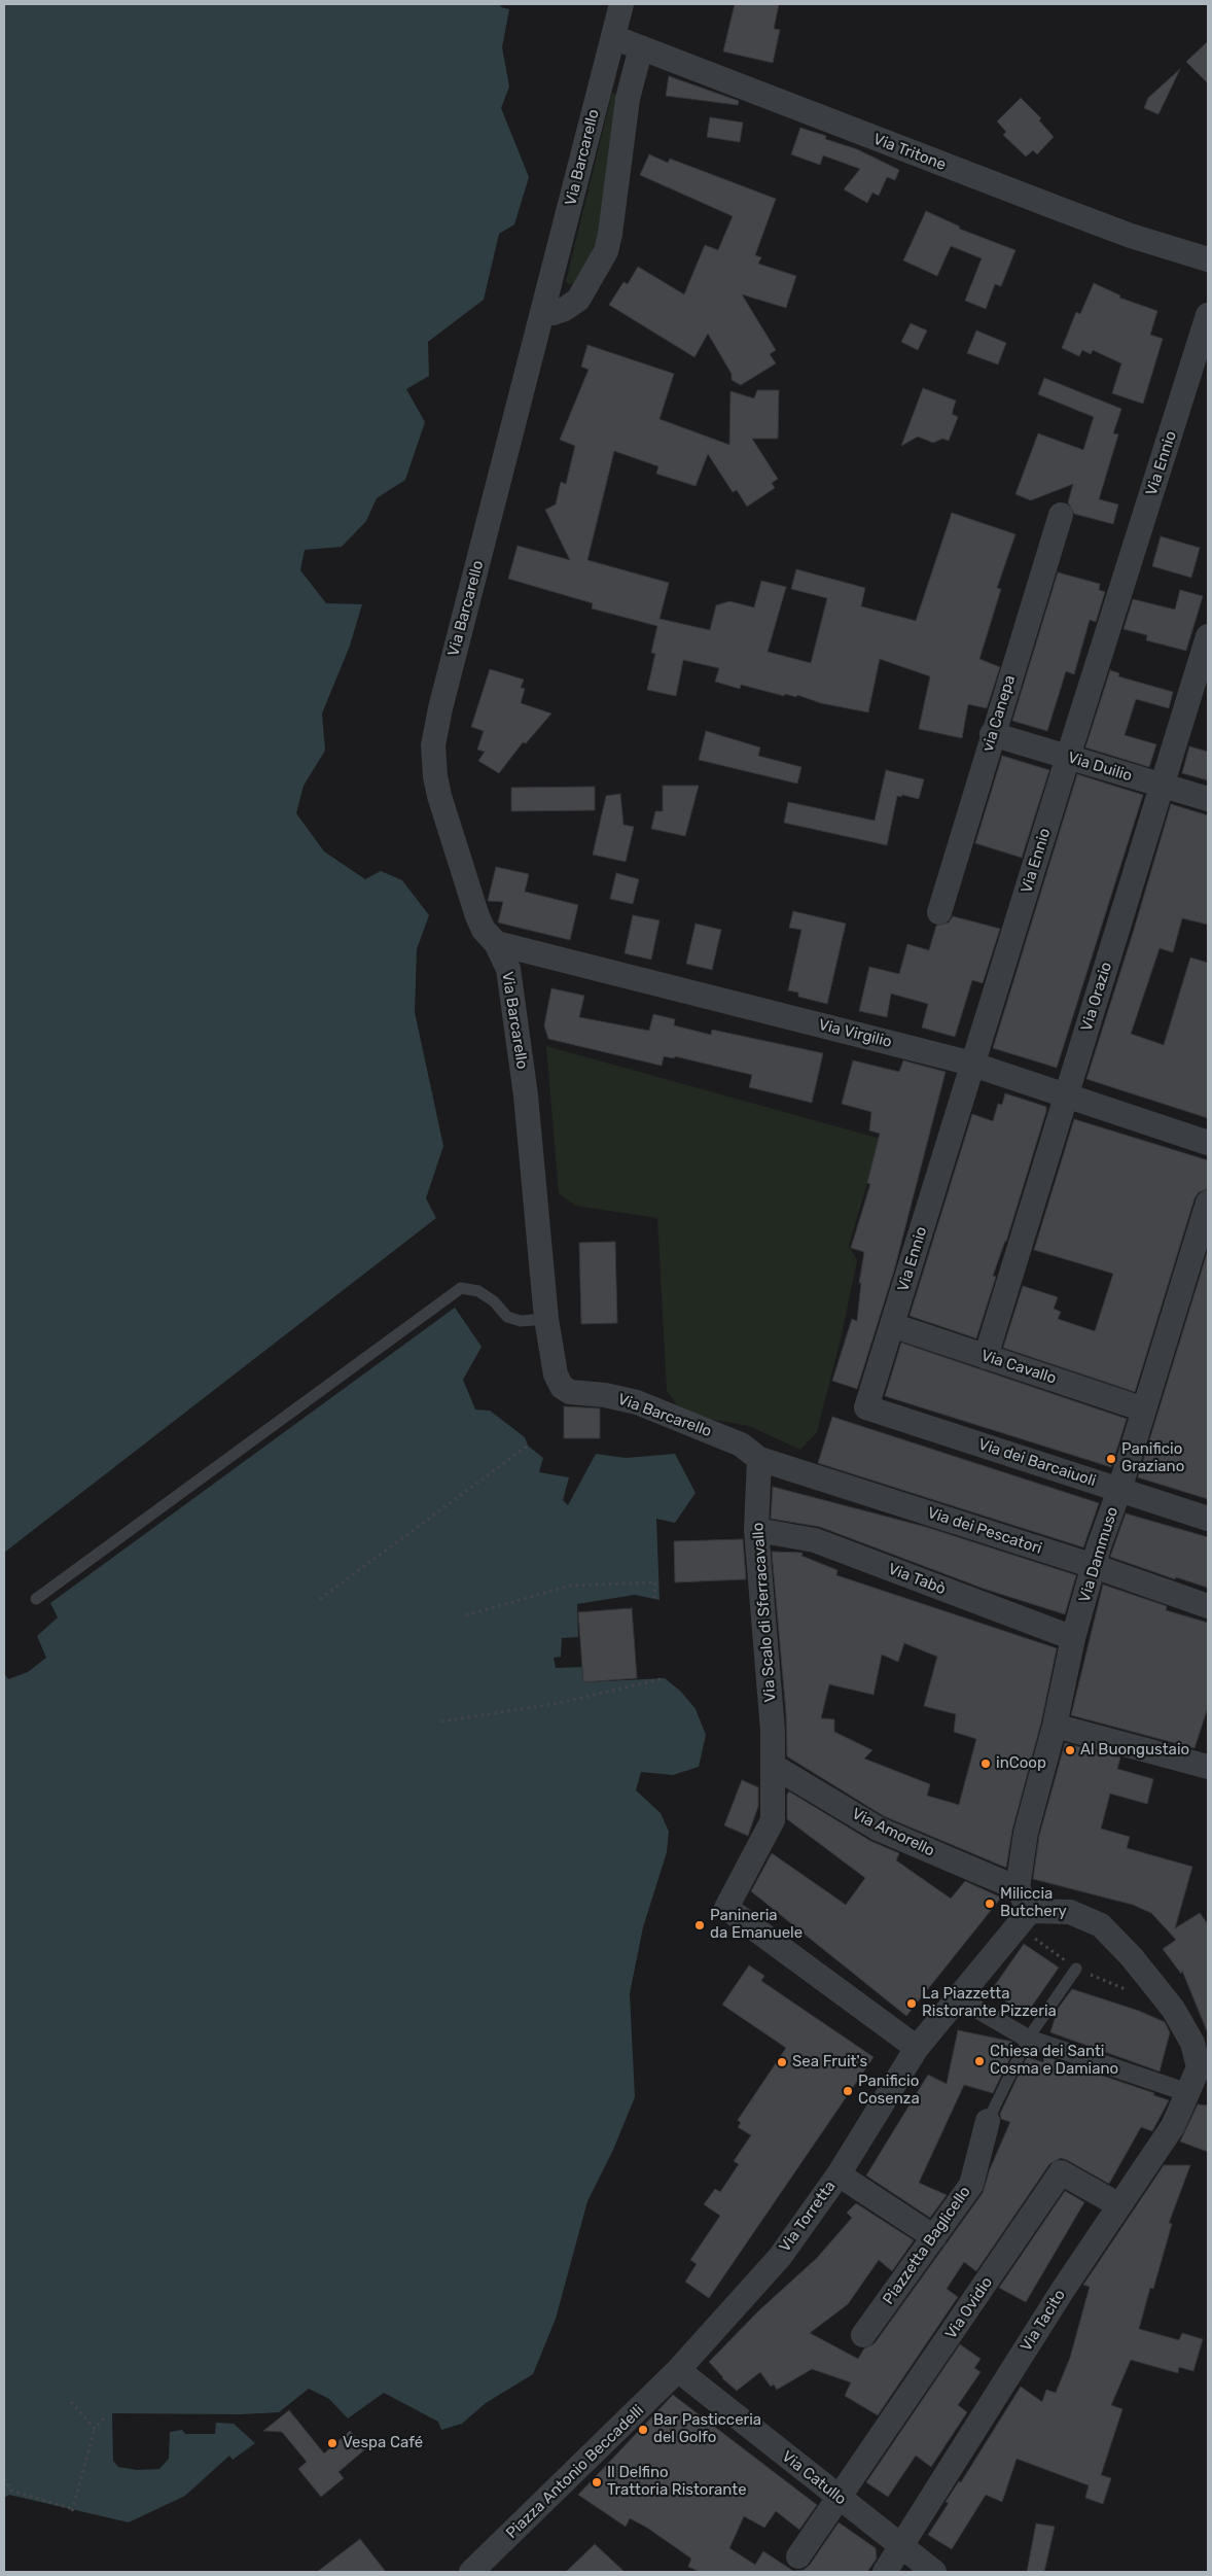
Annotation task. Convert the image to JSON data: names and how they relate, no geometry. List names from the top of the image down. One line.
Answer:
{"streets":{"street":["Via Tritone","Via Barcarello","Via Ennio","via Canepa","Via Duilio","Via Orazio","Via Virgilio","Via Cavallo","Via dei Barcaiuoli","Via dei Pescatori","Via Dammuso","Via Tabò","Via Scalo di Sferracavallo","Via Amorello","Via Torretta","Piazzetta Baglicello","Via Ovidio","Via Tacito","Piazza Antonio Beccadelli","Via Catullo"]},"crossings":[["Via Tritone","Via Barcarello"],["Via Barcarello","Via Virgilio"],["Via Barcarello","Via dei Pescatori"],["Via Barcarello","Via Scalo di Sferracavallo"],["Via Ennio","Via Duilio"],["Via Ennio","Via Virgilio"],["Via Ennio","Via Cavallo"],["Via Ennio","Via dei Barcaiuoli"],["via Canepa","Via Duilio"],["Via Duilio","Via Orazio"],["Via Orazio","Via Virgilio"],["Via Orazio","Via Cavallo"],["Via Cavallo","Via Dammuso"],["Via dei Barcaiuoli","Via Dammuso"],["Via dei Pescatori","Via Dammuso"],["Via dei Pescatori","Via Scalo di Sferracavallo"],["Via Dammuso","Via Tabò"],["Via Dammuso","Via Amorello"],["Via Tabò","Via Scalo di Sferracavallo"],["Via Scalo di Sferracavallo","Via Amorello"],["Via Scalo di Sferracavallo","Via Torretta"],["Via Torretta","Piazza Antonio Beccadelli"],["Via Torretta","Via Catullo"],["Via Ovidio","Via Tacito"],["Via Ovidio","Via Catullo"],["Via Tacito","Via Catullo"],["Piazza Antonio Beccadelli","Via Catullo"]],"places":["Panificio Graziano","Al Buongustaio","inCoop","Miliccia Butchery","Panineria da Emanuele","La Piazzetta Ristorante Pizzeria","Chiesa dei Santi Cosma e Damiano","Sea Fruit's","Panificio Cosenza","Bar Pasticceria del Golfo","Vespa Café","Il Delfino Trattoria Ristorante"]}
